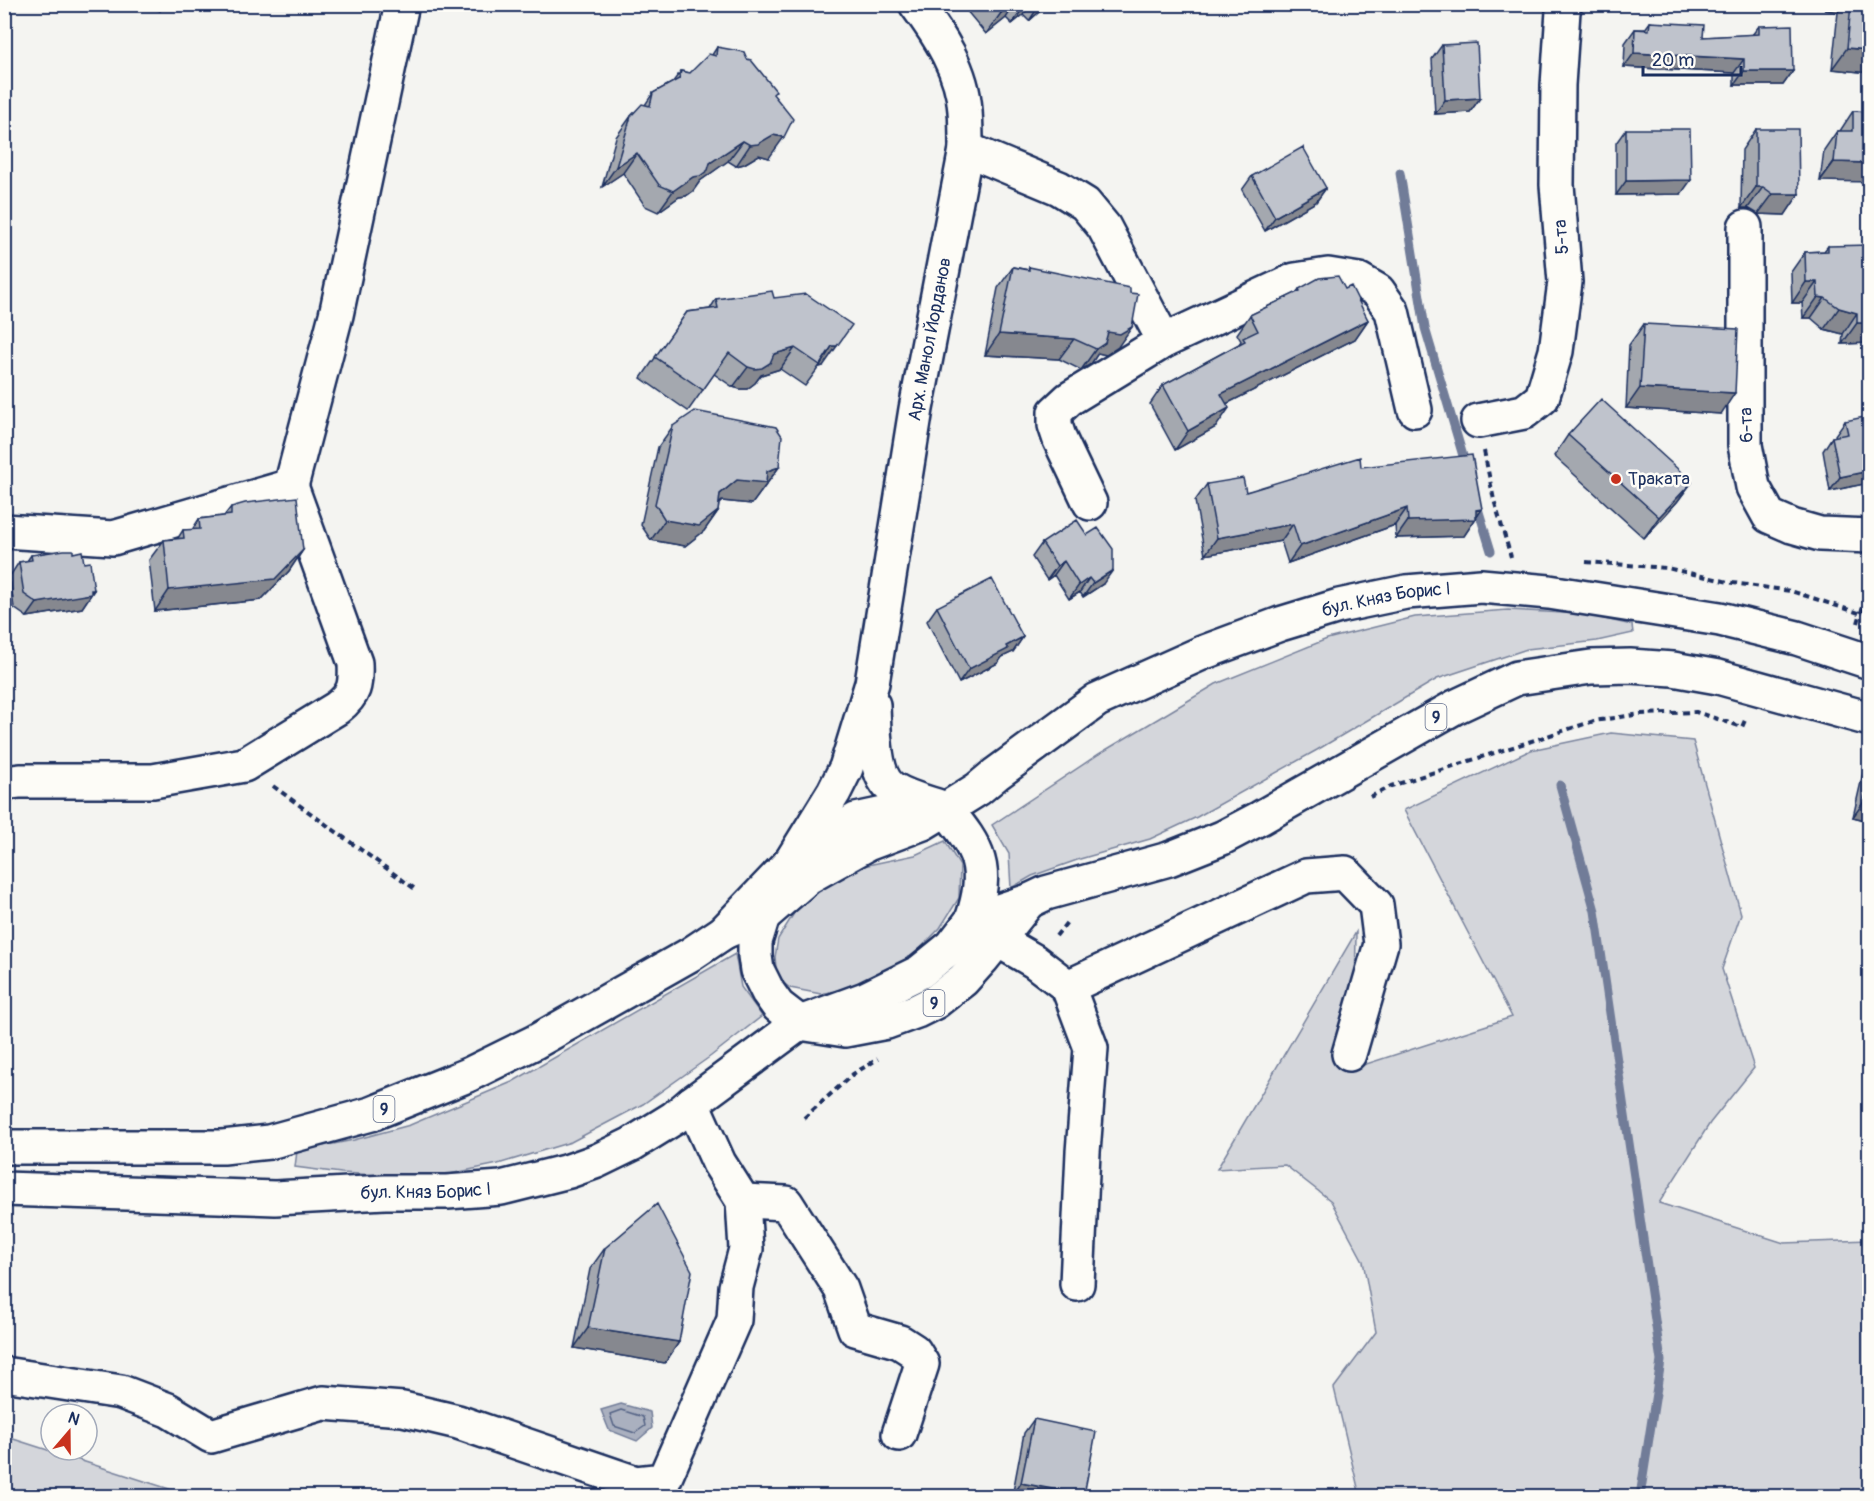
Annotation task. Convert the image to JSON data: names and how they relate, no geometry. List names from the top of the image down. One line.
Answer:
{"streets":{"main road":["5-та","Арх. Манол Йорданов","6-та","бул. Княз Борис I","9"]},"crossings":[["Арх. Манол Йорданов","бул. Княз Борис I"],["Арх. Манол Йорданов","9"],["бул. Княз Борис I","9"]],"places":["Траката"],"scale_bar":"20 m","north":"top"}
